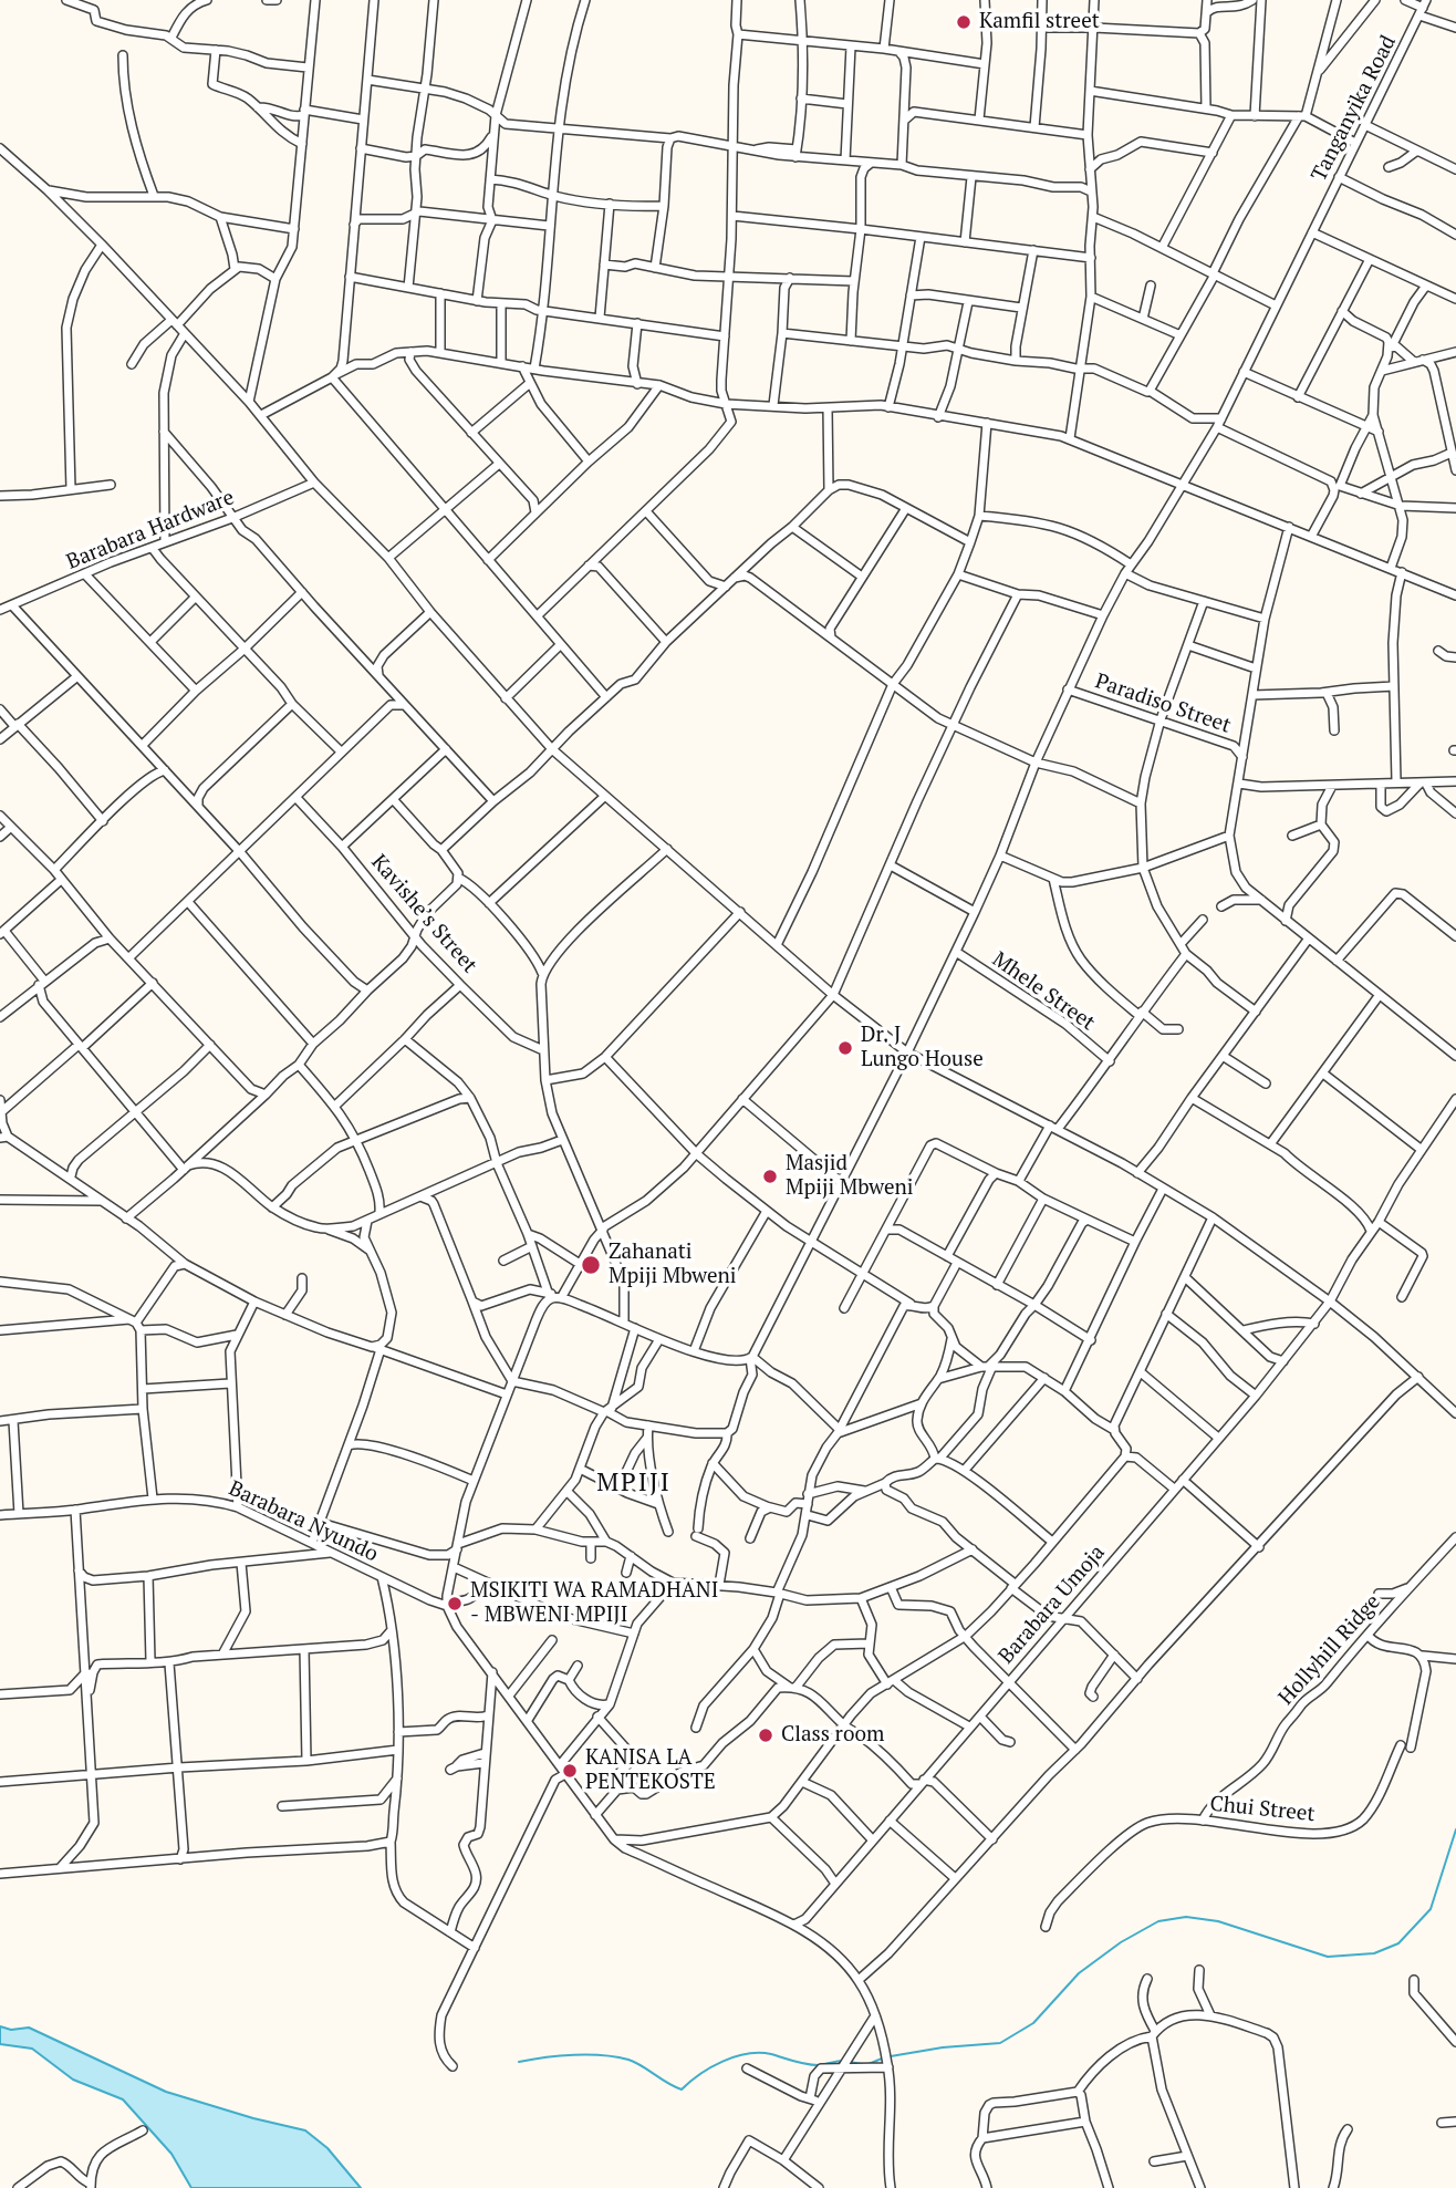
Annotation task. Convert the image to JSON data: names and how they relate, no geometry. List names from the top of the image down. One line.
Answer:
{"streets":{"street":["Tanganyika Road","Barabara Hardware","Paradiso Street","Kavishe’s Street","Mhele Street","Barabara Nyundo","Barabara Umoja","Hollyhill Ridge","Chui Street"]},"crossings":[["Tanganyika Road","Paradiso Street"],["Tanganyika Road","Mhele Street"],["Hollyhill Ridge","Chui Street"]],"districts":["MPIJI"],"places":["Kamfil street","Dr. J Lungo House","Masjid Mpiji Mbweni","Zahanati Mpiji Mbweni","MSIKITI WA RAMADHANI - MBWENI MPIJI","Class room","KANISA LA PENTEKOSTE"]}
